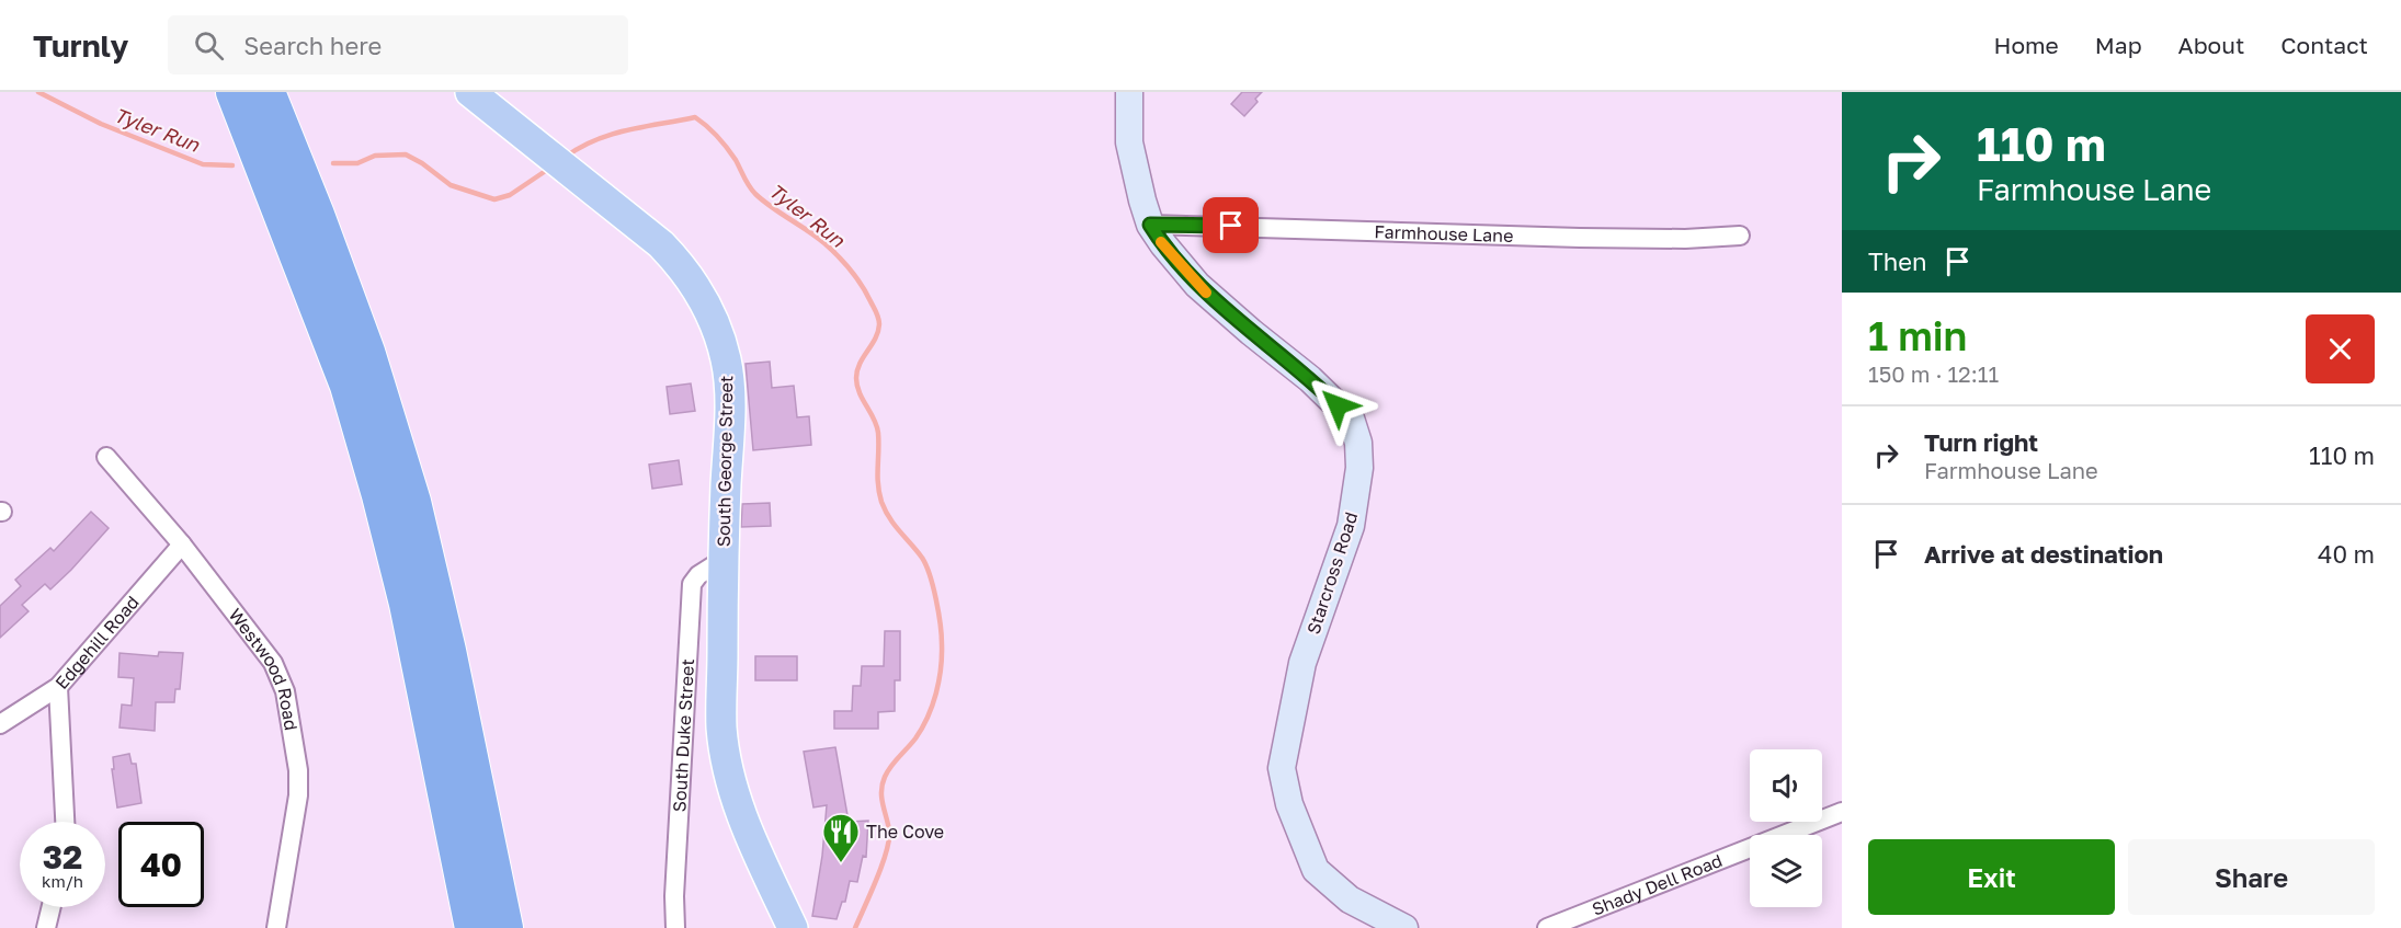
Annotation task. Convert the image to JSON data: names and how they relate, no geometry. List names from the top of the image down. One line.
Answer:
{"streets":{"main road":["South George Street"],"street":["Farmhouse Lane","Starcross Road","Edgehill Road","Westwood Road","South Duke Street","Shady Dell Road"]},"crossings":[["Farmhouse Lane","Starcross Road"],["South George Street","South Duke Street"],["Edgehill Road","Westwood Road"]],"water":["Tyler Run"],"places":{"restaurant":["The Cove"]},"page":{"header":"Turnly","search":"Search here","nav":["Home","Map","About","Contact"],"turn":["110 m","Farmhouse Lane"],"then":"Then","heading":["1 min","150 m · 12:11"],"list":[{"name":"Turn right","note":"Farmhouse Lane","value":"110 m"},{"name":"Arrive at destination","value":"40 m"}],"speed":"32 km/h","limit":"40","buttons":["Exit","Share"]}}
